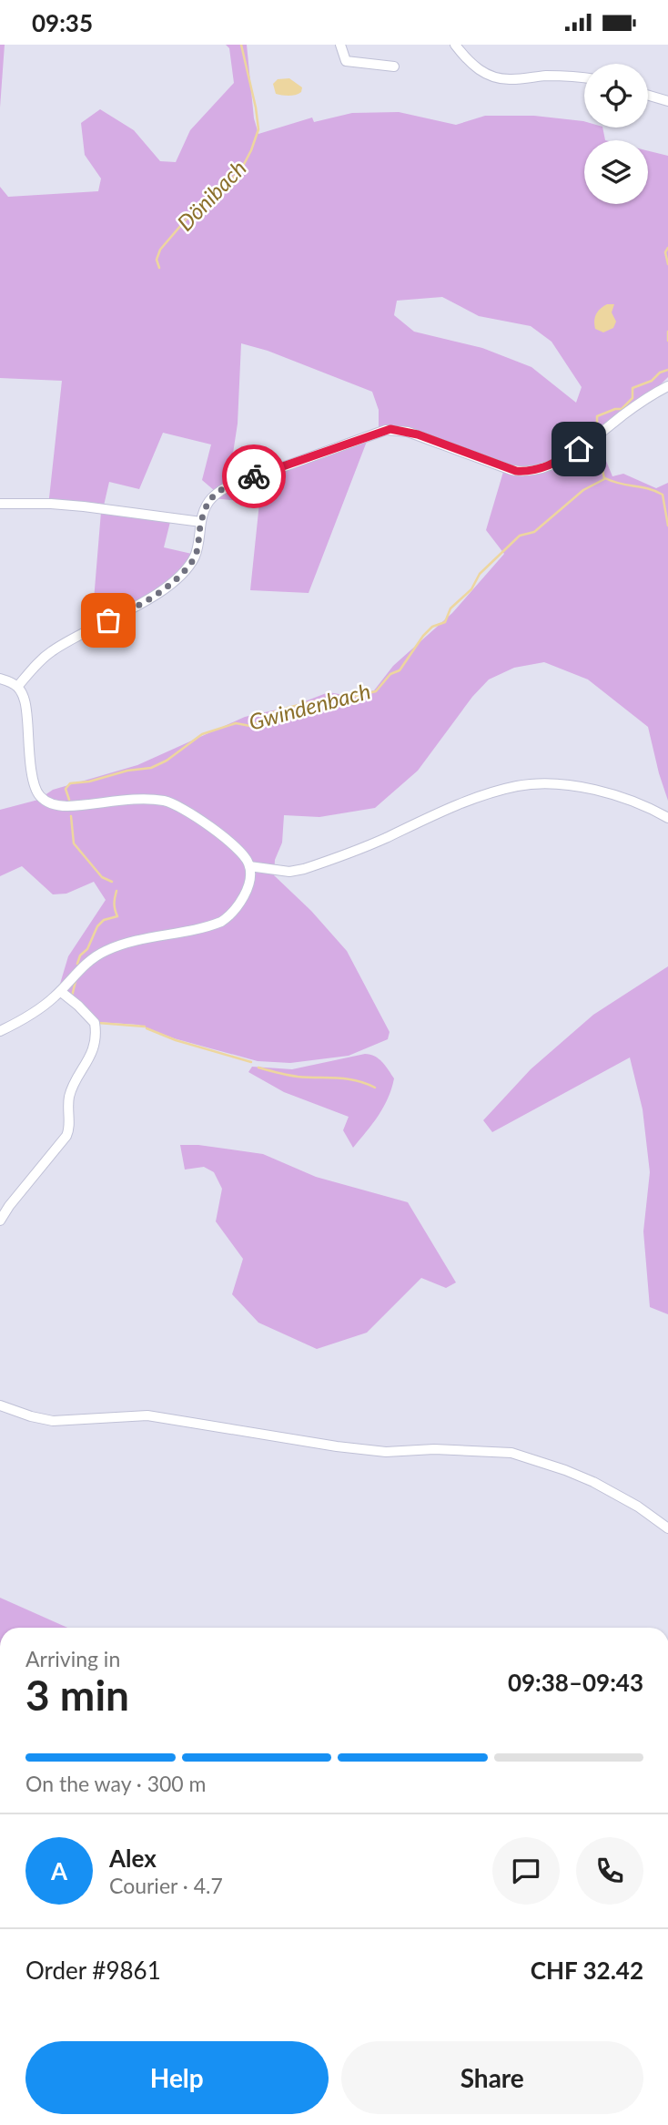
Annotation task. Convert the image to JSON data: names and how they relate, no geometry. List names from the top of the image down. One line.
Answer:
{"water":["Dönibach","Gwindenbach"],"page":{"status":"09:35","heading":["3 min","Arriving in","09:38–09:43"],"panel":["Alex","Courier · 4.7","Order #9861","CHF 32.42"],"bar":"On the way · 300 m","round":"A","buttons":["Help","Share"]}}
